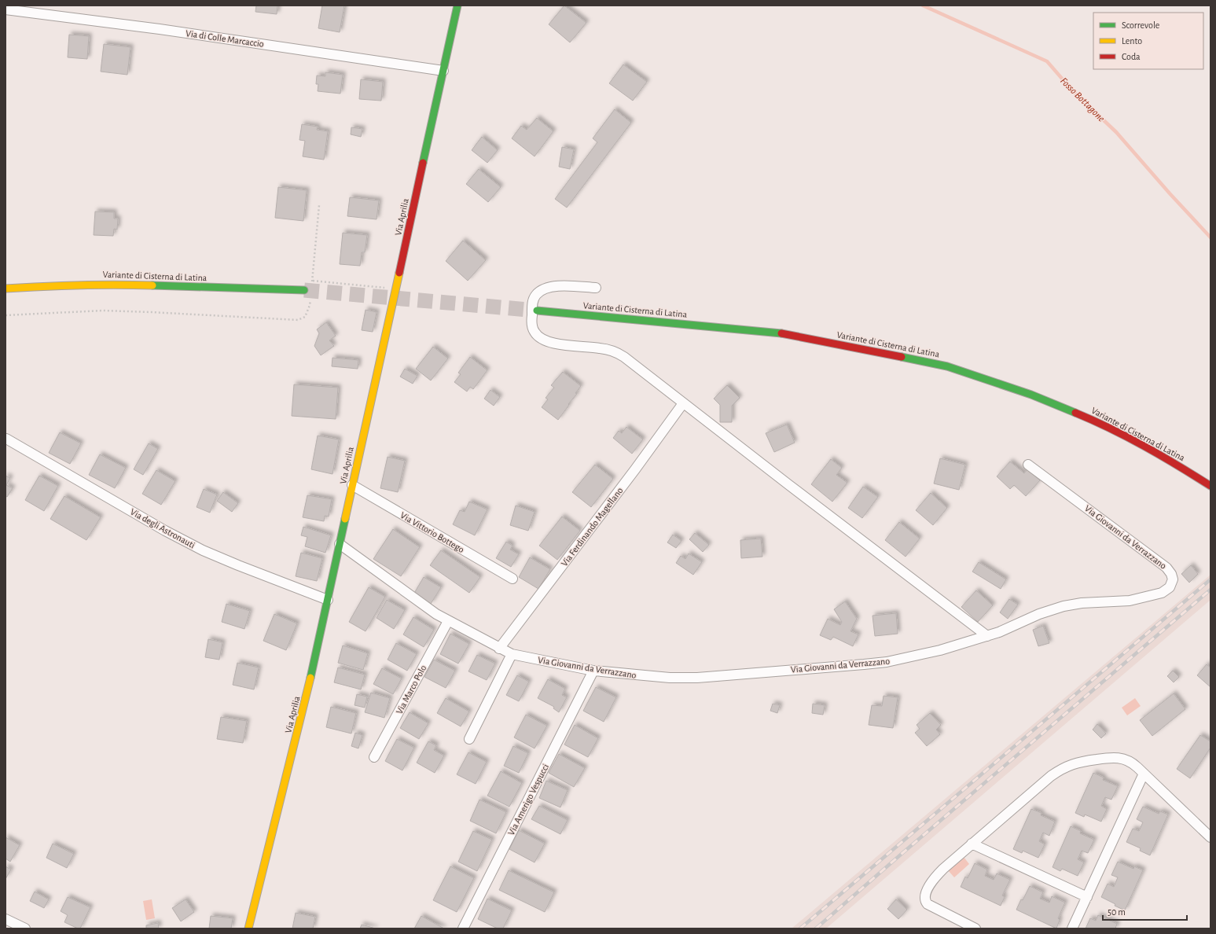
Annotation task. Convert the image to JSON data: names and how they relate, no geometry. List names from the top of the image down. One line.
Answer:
{"streets":{"main road":["Via Aprilia","Variante di Cisterna di Latina"],"street":["Via di Colle Marcaccio","Via Ferdinando Magellano","Via degli Astronauti","Via Vittorio Bottego","Via Giovanni da Verrazzano","Via Marco Polo","Via Amerigo Vespucci"]},"crossings":[["Via di Colle Marcaccio","Via Aprilia"],["Via Aprilia","Via degli Astronauti"],["Via Aprilia","Via Vittorio Bottego"],["Via Aprilia","Via Giovanni da Verrazzano"],["Via Ferdinando Magellano","Via Giovanni da Verrazzano"],["Via Giovanni da Verrazzano","Via Marco Polo"],["Via Giovanni da Verrazzano","Via Amerigo Vespucci"]],"water":["Fosso Bottagone"],"legend":["Scorrevole","Lento","Coda"],"scale_bar":"50 m"}
